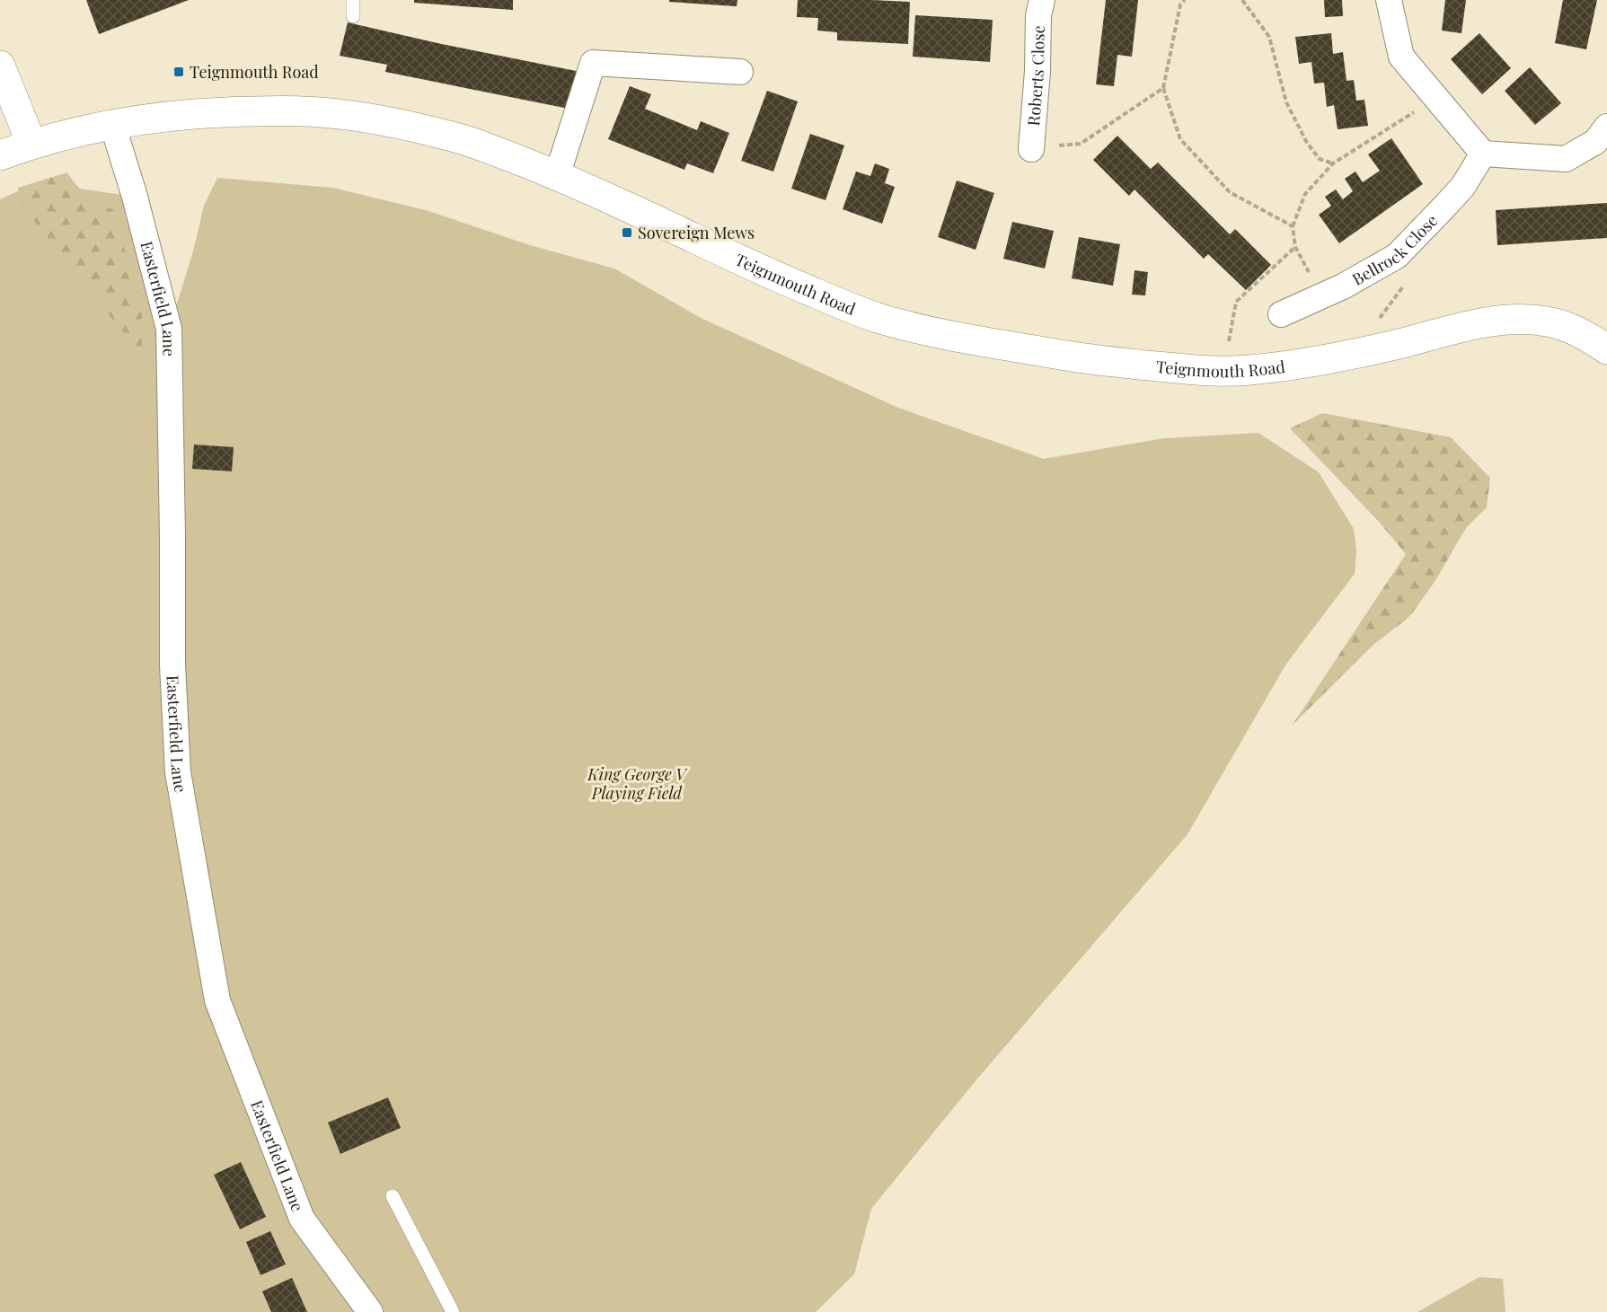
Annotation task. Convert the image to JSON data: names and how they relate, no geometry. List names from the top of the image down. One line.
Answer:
{"streets":{"main road":["Teignmouth Road"],"street":["Roberts Close","Bellrock Close","Easterfield Lane"]},"crossings":[["Teignmouth Road","Easterfield Lane"]],"parks":["King George V Playing Field"],"places":{"transit":["Teignmouth Road","Sovereign Mews"]}}
